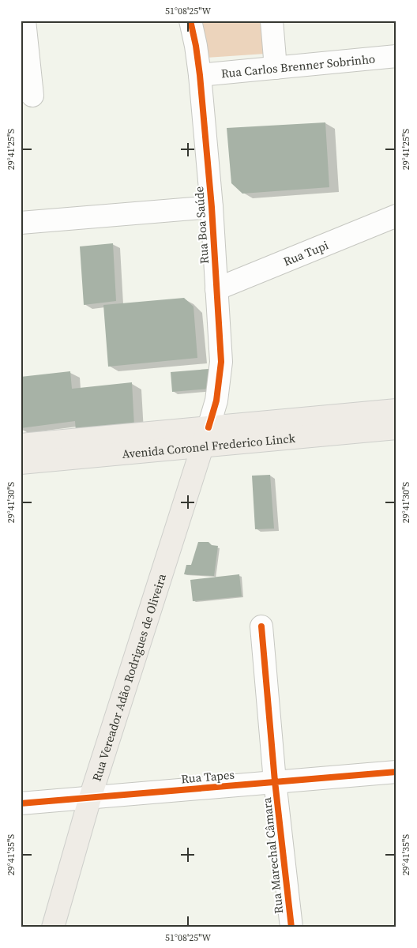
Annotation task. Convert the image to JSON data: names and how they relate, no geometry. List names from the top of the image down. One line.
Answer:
{"streets":{"main road":["Avenida Coronel Frederico Linck","Rua Vereador Adão Rodrigues de Oliveira"],"street":["Rua Carlos Brenner Sobrinho","Rua Boa Saúde","Rua Tupi","Rua Tapes","Rua Marechal Câmara"]},"crossings":[["Rua Carlos Brenner Sobrinho","Rua Boa Saúde"],["Rua Boa Saúde","Rua Tupi"],["Rua Boa Saúde","Avenida Coronel Frederico Linck"],["Rua Boa Saúde","Rua Vereador Adão Rodrigues de Oliveira"],["Avenida Coronel Frederico Linck","Rua Vereador Adão Rodrigues de Oliveira"],["Rua Vereador Adão Rodrigues de Oliveira","Rua Tapes"],["Rua Tapes","Rua Marechal Câmara"]],"coordinates":["51°08'25\"W","29°41'25\"S","29°41'30\"S","29°41'35\"S"]}
